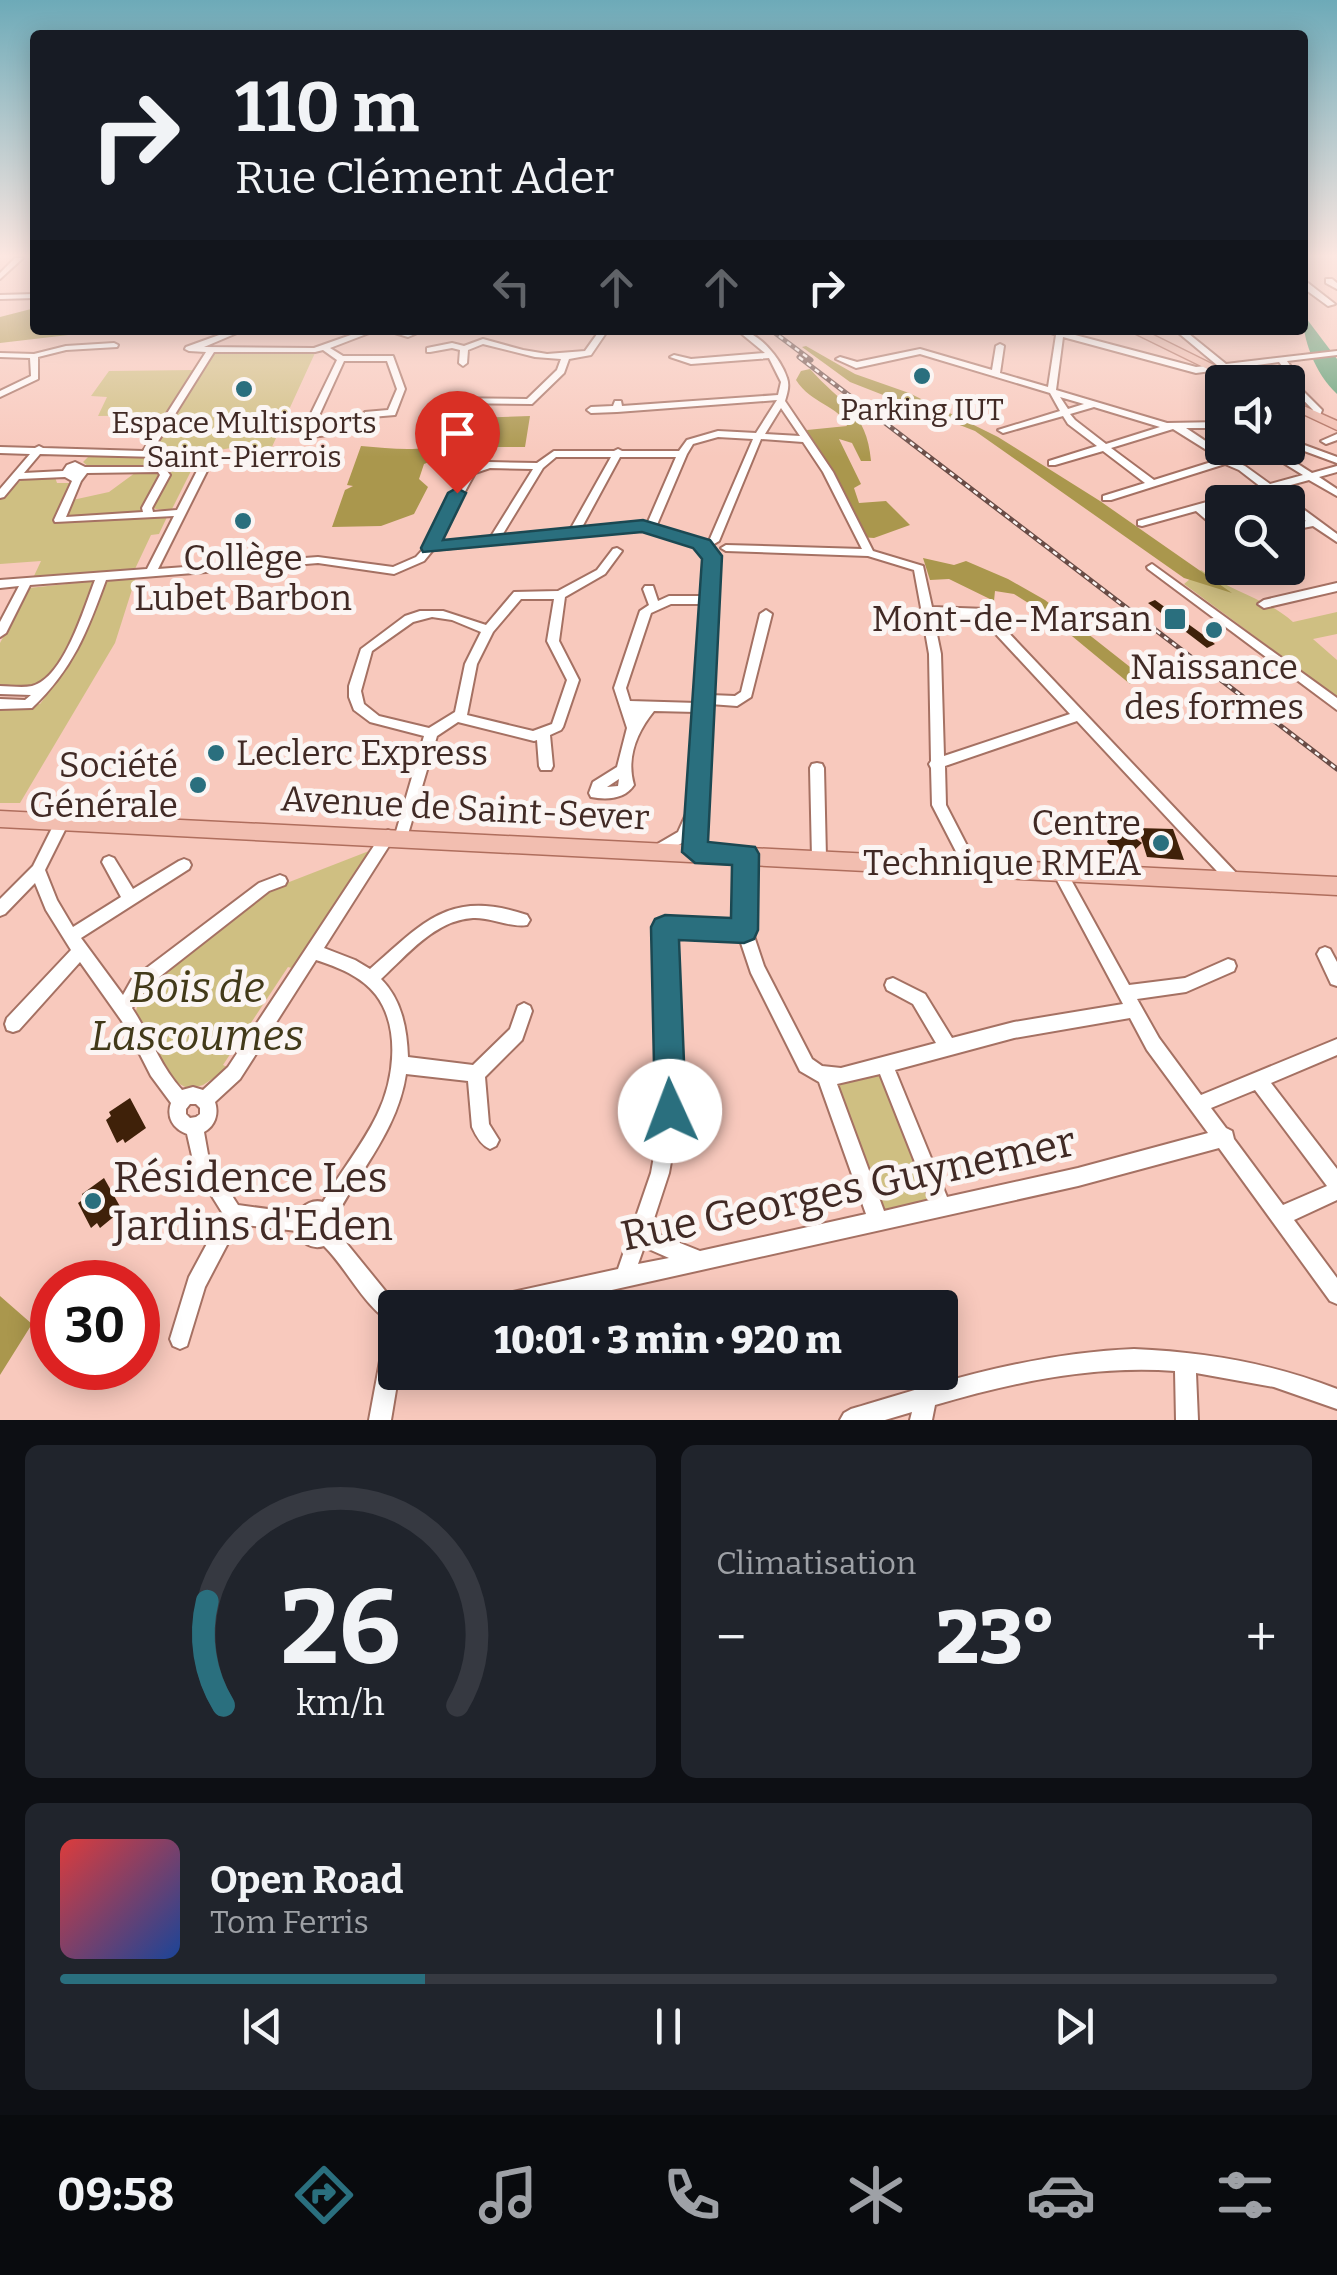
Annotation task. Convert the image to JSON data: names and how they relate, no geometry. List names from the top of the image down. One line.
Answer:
{"streets":{"main road":["Avenue de Saint-Sever"],"street":["Rue Georges Guynemer"]},"parks":["Bois de Lascoumes"],"places":{"other":["Parking IUT","Espace Multisports Saint-Pierrois","Collège Lubet Barbon","Naissance des formes","Leclerc Express","Société Générale","Centre Technique RMEA","Résidence Les Jardins d'Eden"],"transit":["Mont-de-Marsan"]},"page":{"turn":["110 m","Rue Clément Ader"],"limit":"30","trip":"10:01 · 3 min · 920 m","tile":"Climatisation","heat":["−","23°","+"],"song":["Open Road","Tom Ferris"],"tabs":"09:58","gauge":["26","km/h"]}}
